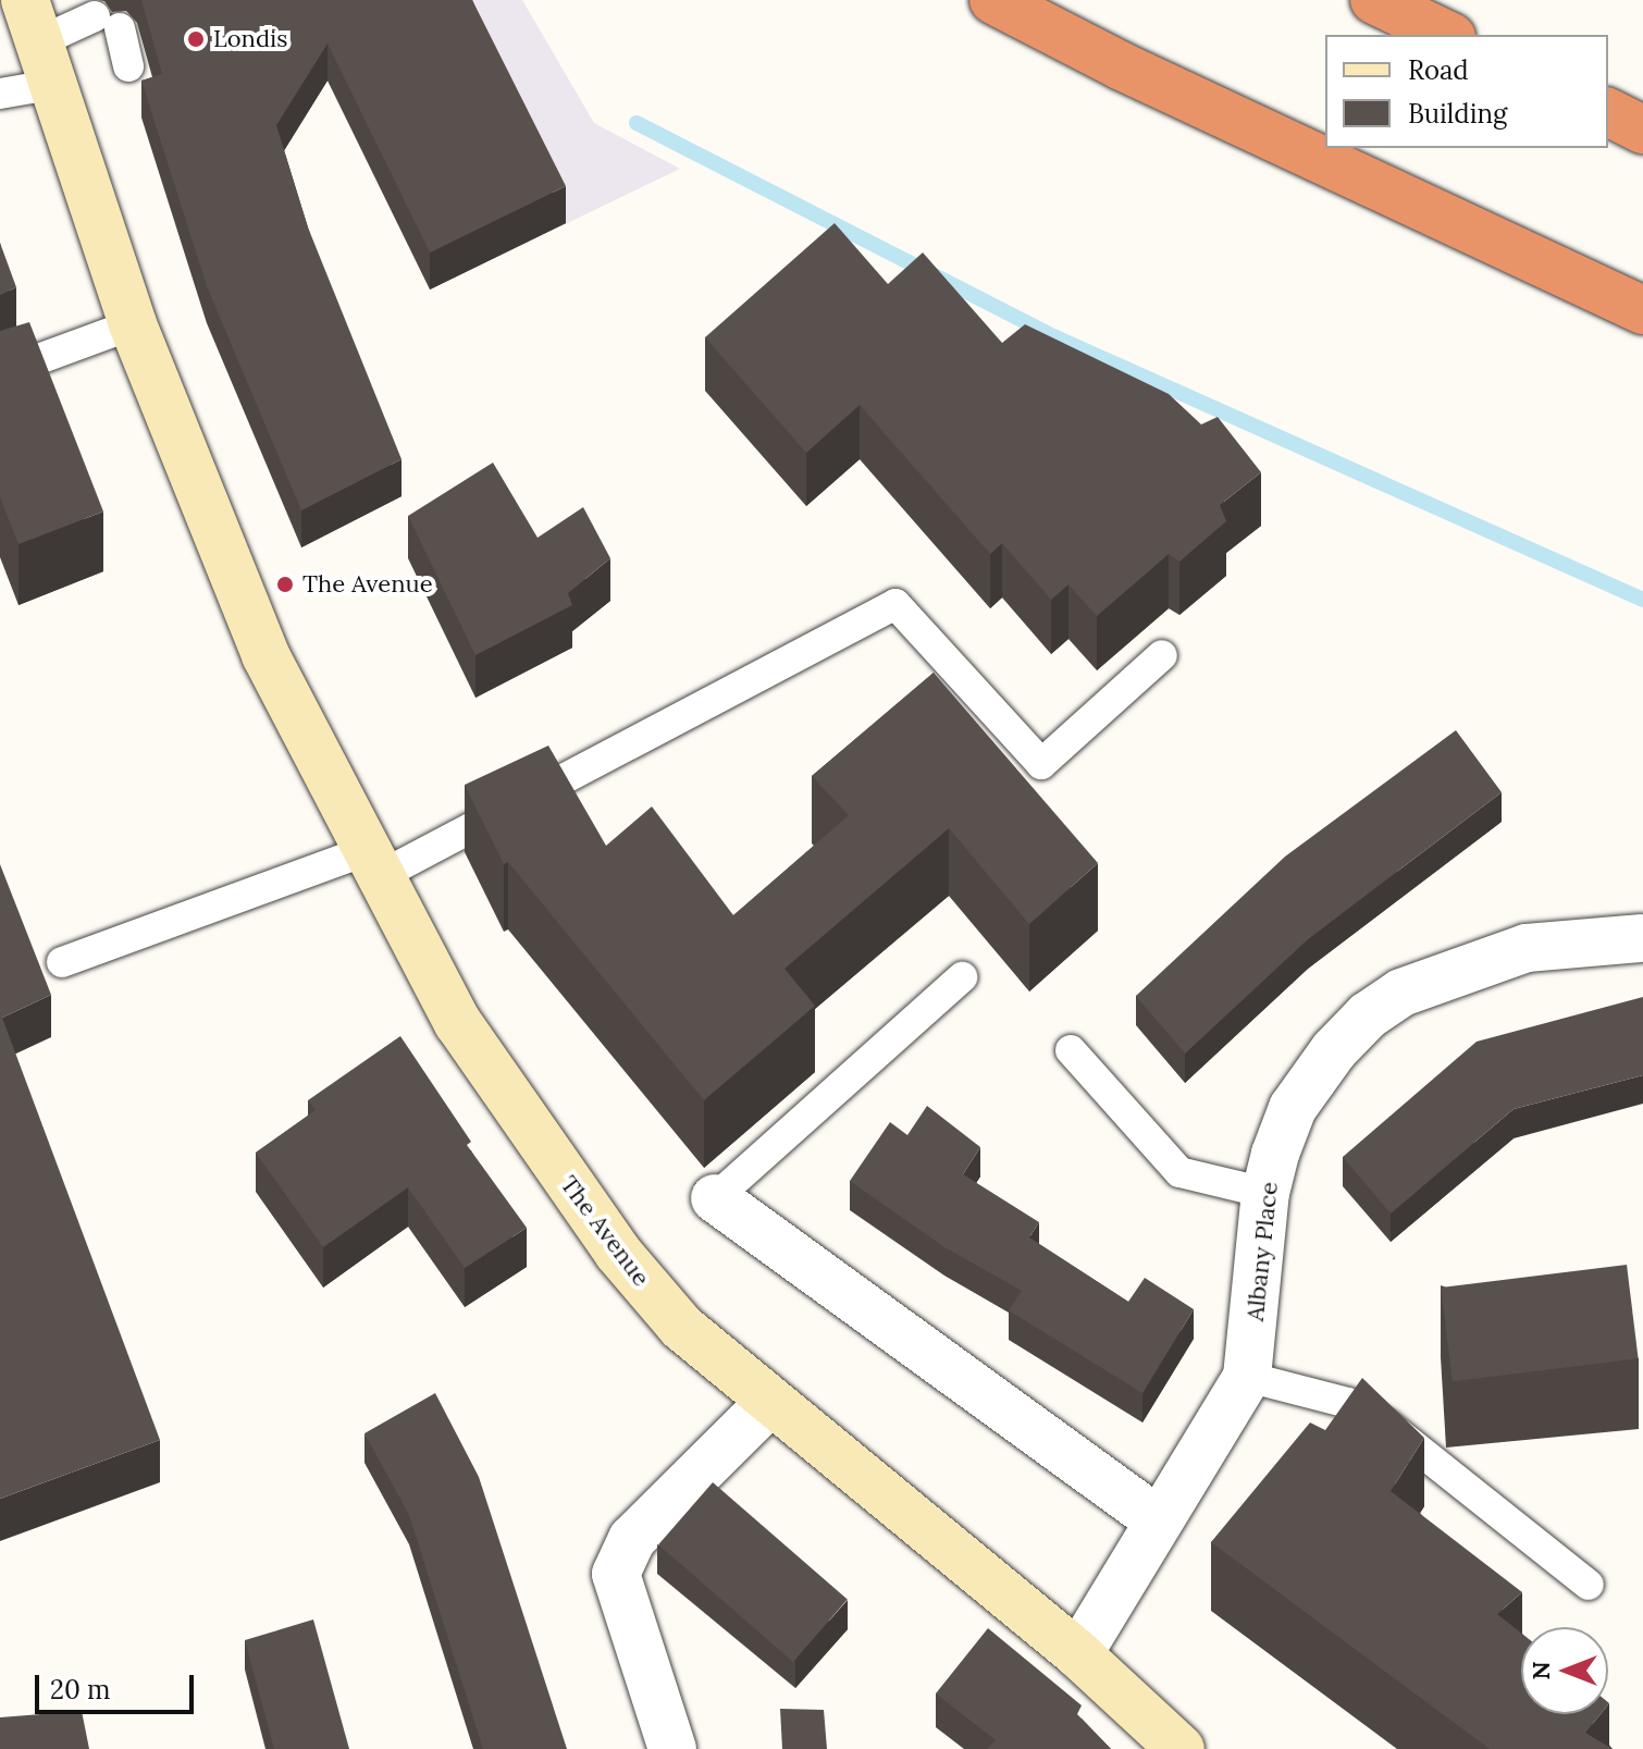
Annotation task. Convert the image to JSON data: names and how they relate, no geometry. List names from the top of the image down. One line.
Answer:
{"streets":{"main road":["The Avenue"],"street":["Albany Place"]},"crossings":[["The Avenue","Albany Place"]],"places":["Londis","The Avenue"],"legend":["Road","Building"],"scale_bar":"20 m","north":"left"}
